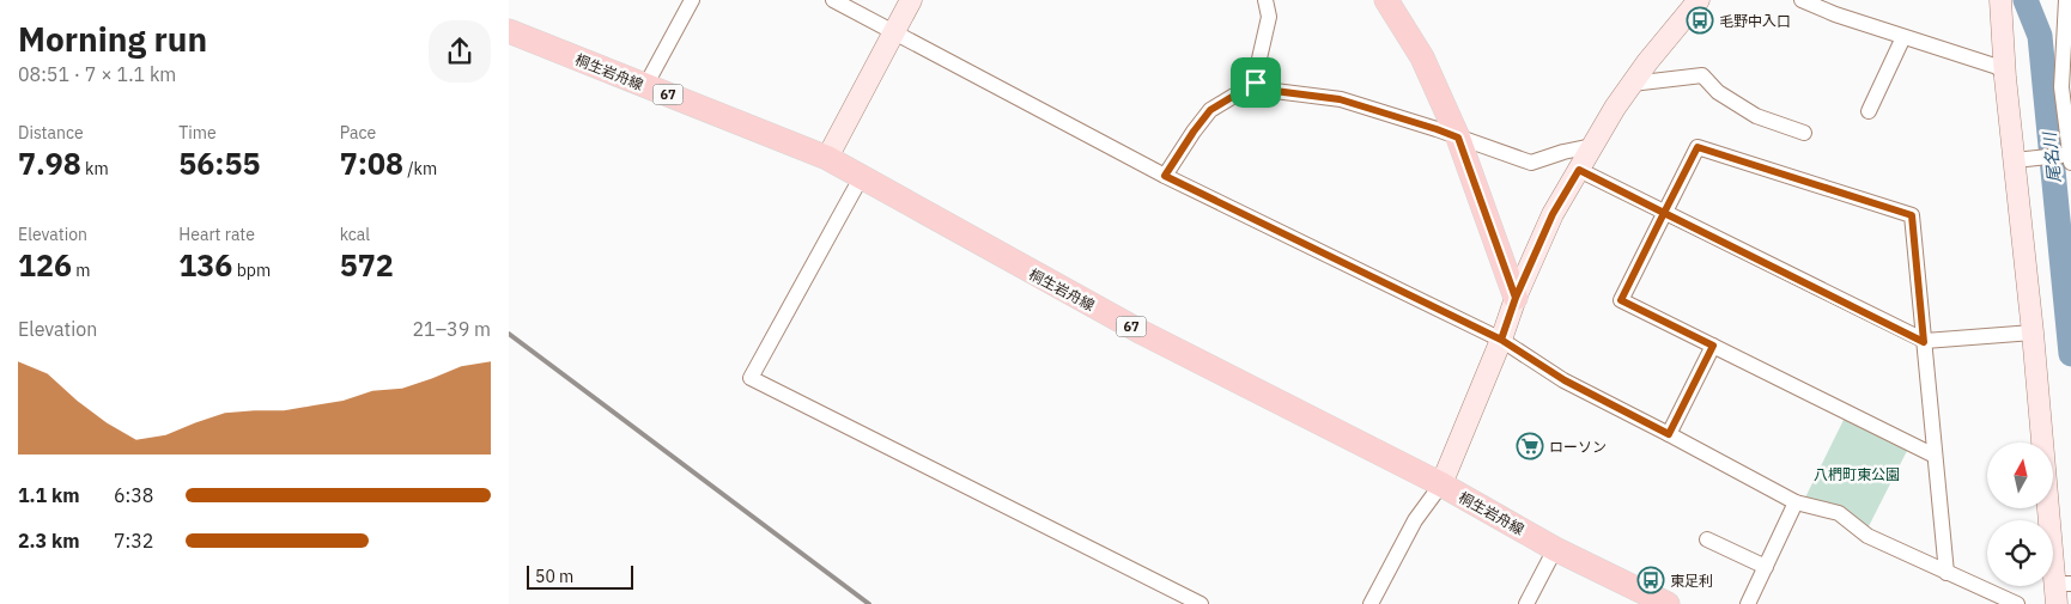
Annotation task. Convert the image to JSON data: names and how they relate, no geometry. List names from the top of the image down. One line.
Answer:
{"streets":{"main road":["桐生岩舟線","67"]},"water":["尾名川"],"parks":["八椚町東公園"],"places":{"bus stop":["毛野中入口","東足利"],"supermarket":["ローソン"]},"scale_bar":"50 m","north":"top","page":{"heading":["Morning run","08:51 · 7 × 1.1 km"],"stats":[["Distance","7.98 km"],["Time","56:55"],["Pace","7:08 /km"],["Elevation","126 m"],["Heart rate","136 bpm"],["kcal","572"]],"chart":["Elevation","21–39 m"],"list":[{"name":"1.1 km","note":"6:38"},{"name":"2.3 km","note":"7:32"}],"scale":"50 m"}}
